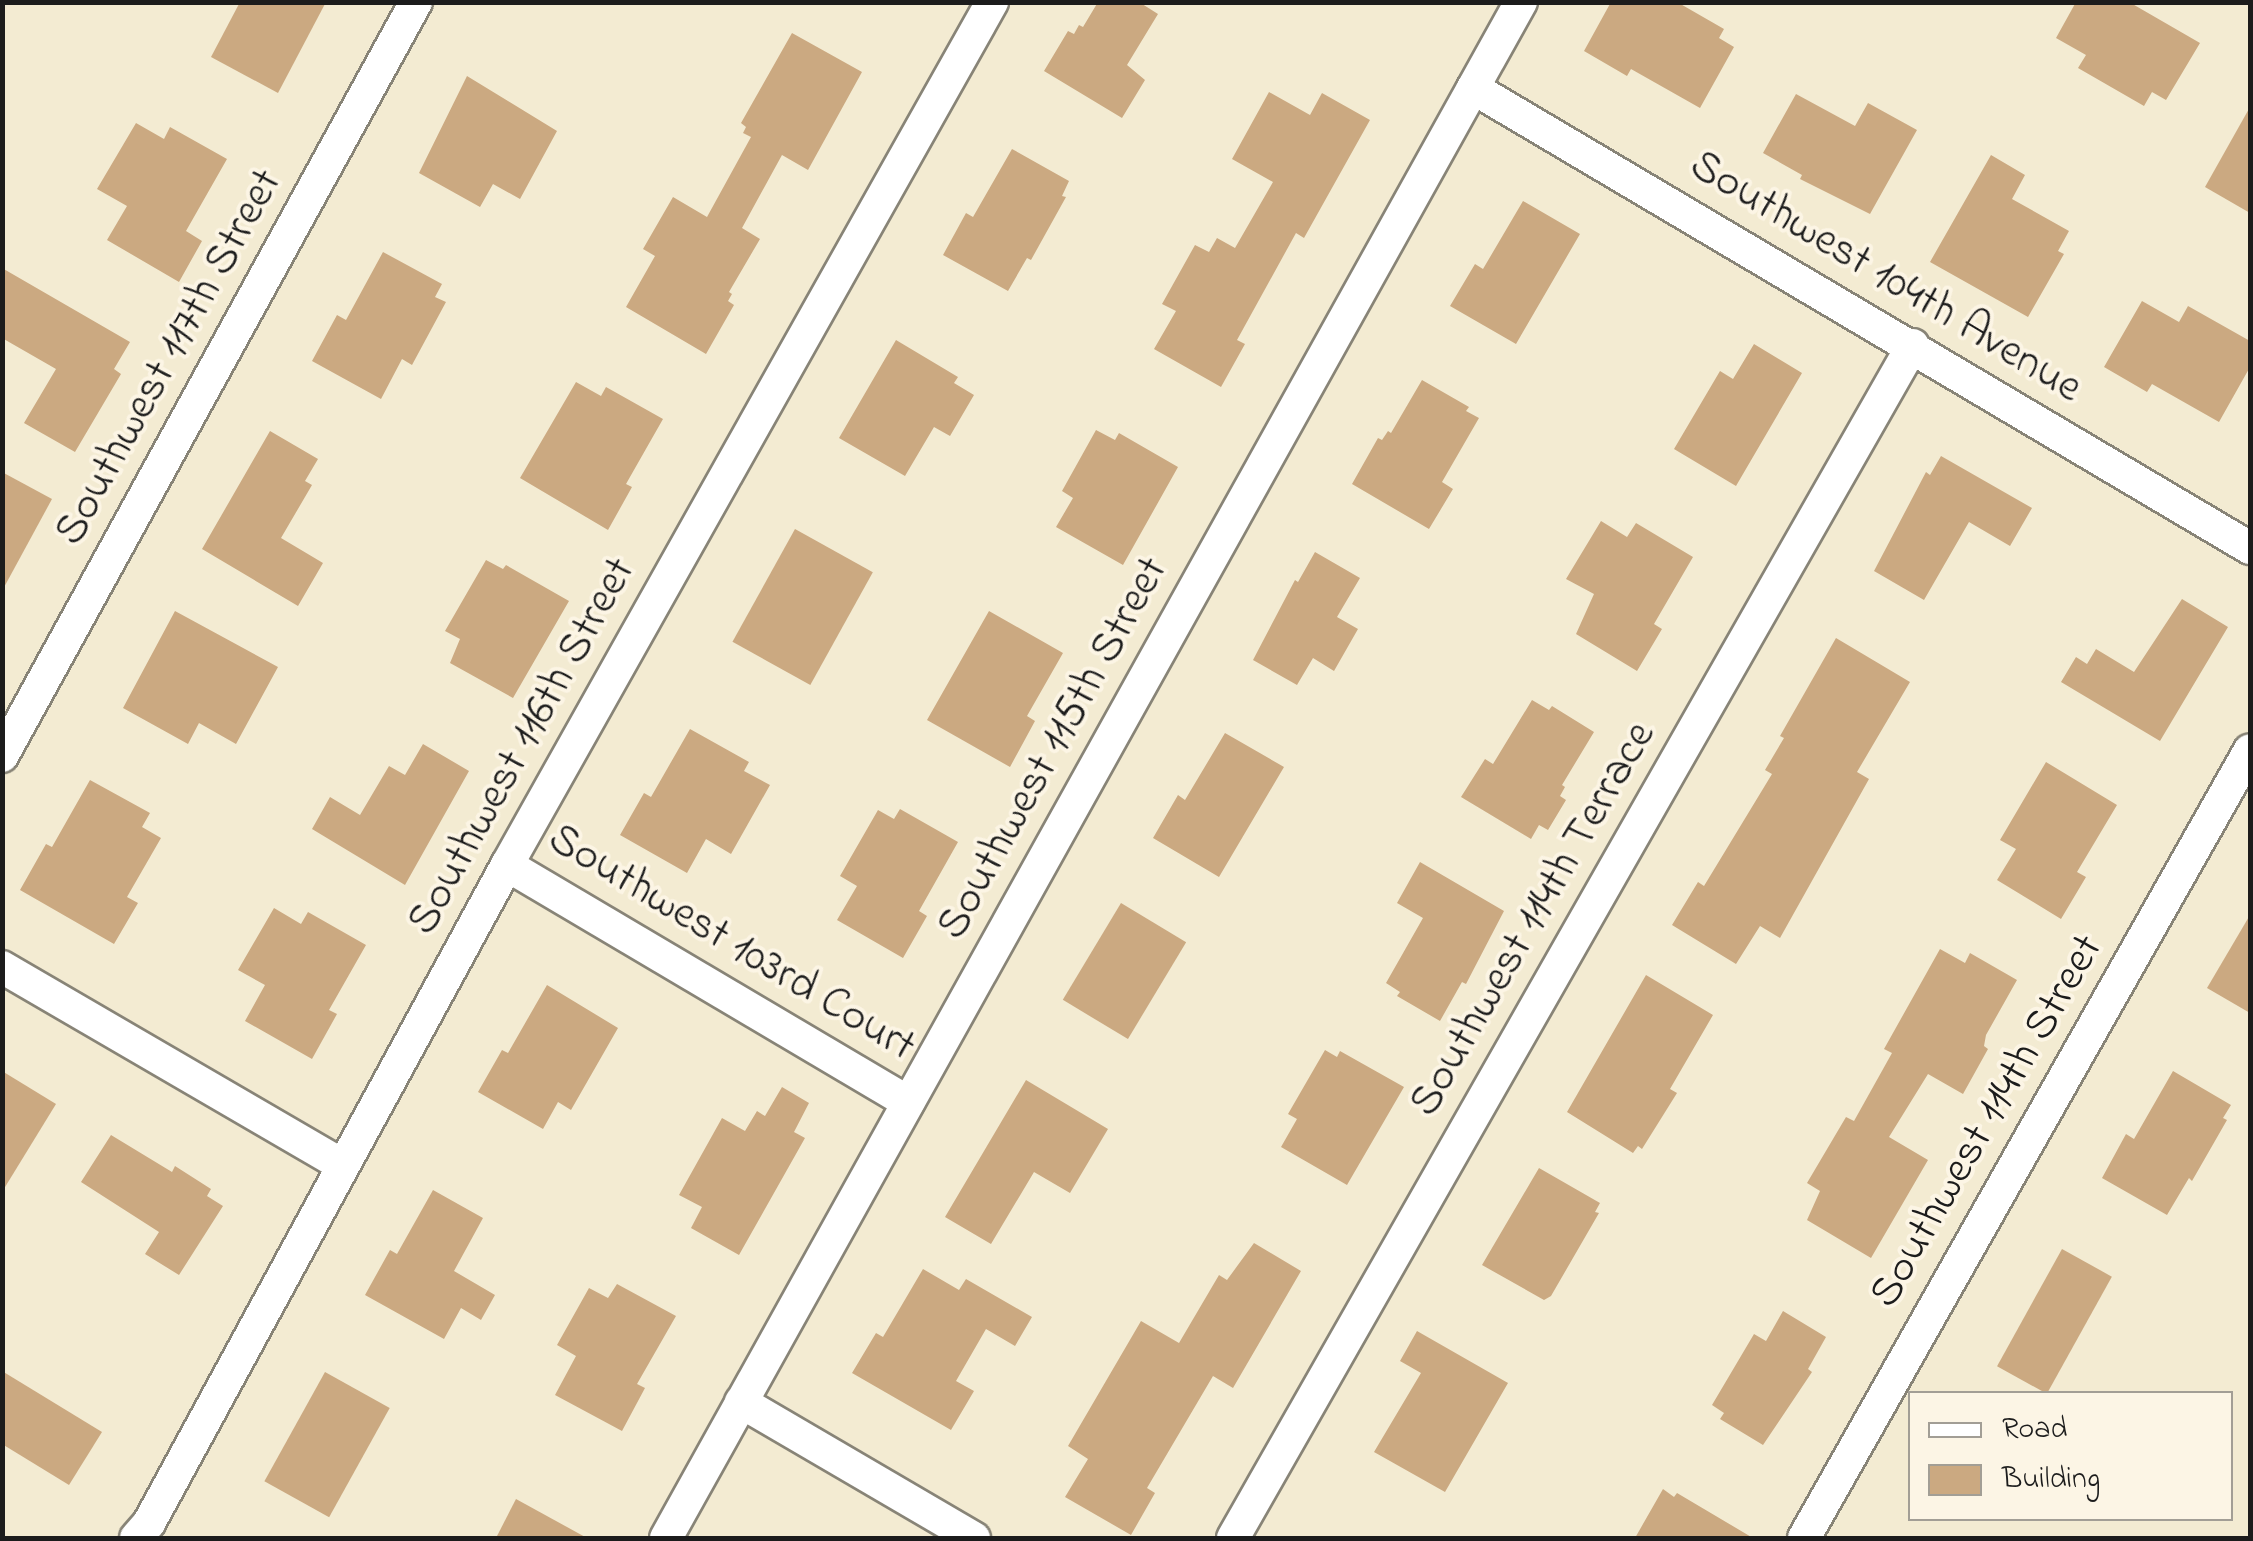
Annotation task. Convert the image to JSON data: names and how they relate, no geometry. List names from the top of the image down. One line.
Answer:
{"streets":{"street":["Southwest 104th Avenue","Southwest 117th Street","Southwest 116th Street","Southwest 115th Street","Southwest 114th Terrace","Southwest 103rd Court","Southwest 114th Street"]},"crossings":[["Southwest 104th Avenue","Southwest 115th Street"],["Southwest 104th Avenue","Southwest 114th Terrace"],["Southwest 116th Street","Southwest 103rd Court"],["Southwest 115th Street","Southwest 103rd Court"]],"legend":["Road","Building"]}
